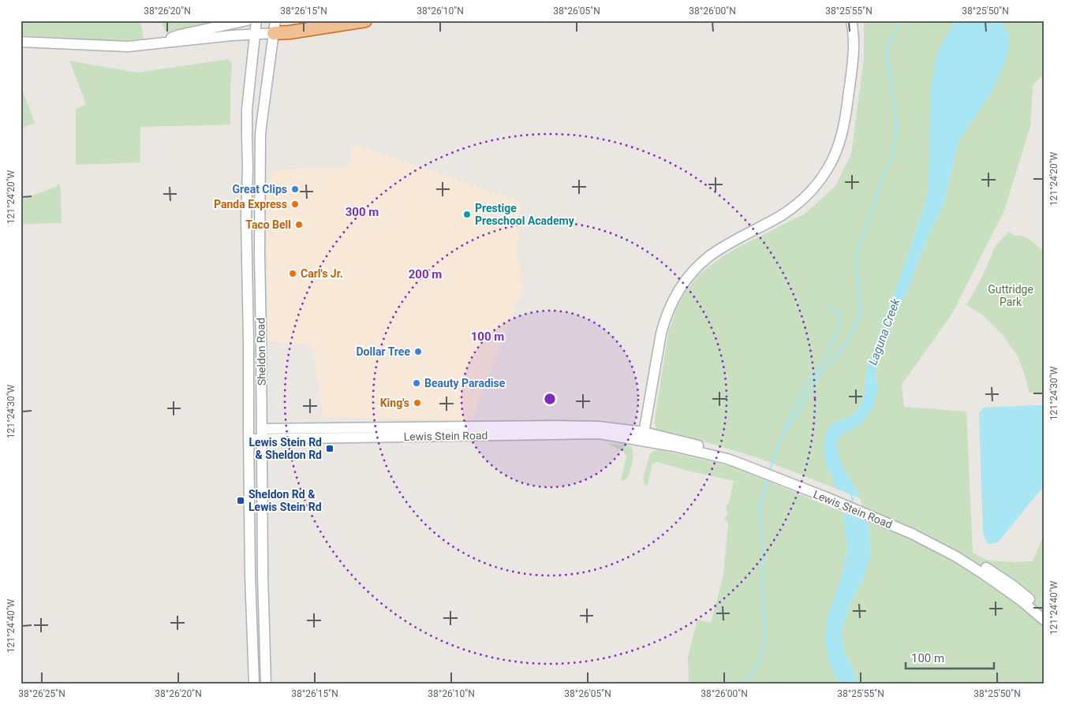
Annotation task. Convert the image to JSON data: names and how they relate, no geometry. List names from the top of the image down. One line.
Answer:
{"streets":{"street":["Sheldon Road","Lewis Stein Road"]},"crossings":[["Sheldon Road","Lewis Stein Road"]],"water":["Laguna Creek"],"parks":["Guttridge Park"],"places":{"other":["Great Clips","Panda Express","Prestige Preschool Academy","Taco Bell","Carl's Jr.","Dollar Tree","Beauty Paradise","King's"],"transit":["Lewis Stein Rd & Sheldon Rd","Sheldon Rd & Lewis Stein Rd"]},"scale_bar":"100 m","coordinates":["38°26'20\"N","38°26'15\"N","38°26'10\"N","38°26'05\"N","38°26'00\"N","38°25'55\"N","38°25'50\"N","121°24'20\"W","121°24'30\"W","121°24'40\"W","38°26'25\"N"],"rings":["300 m","200 m","100 m"]}
